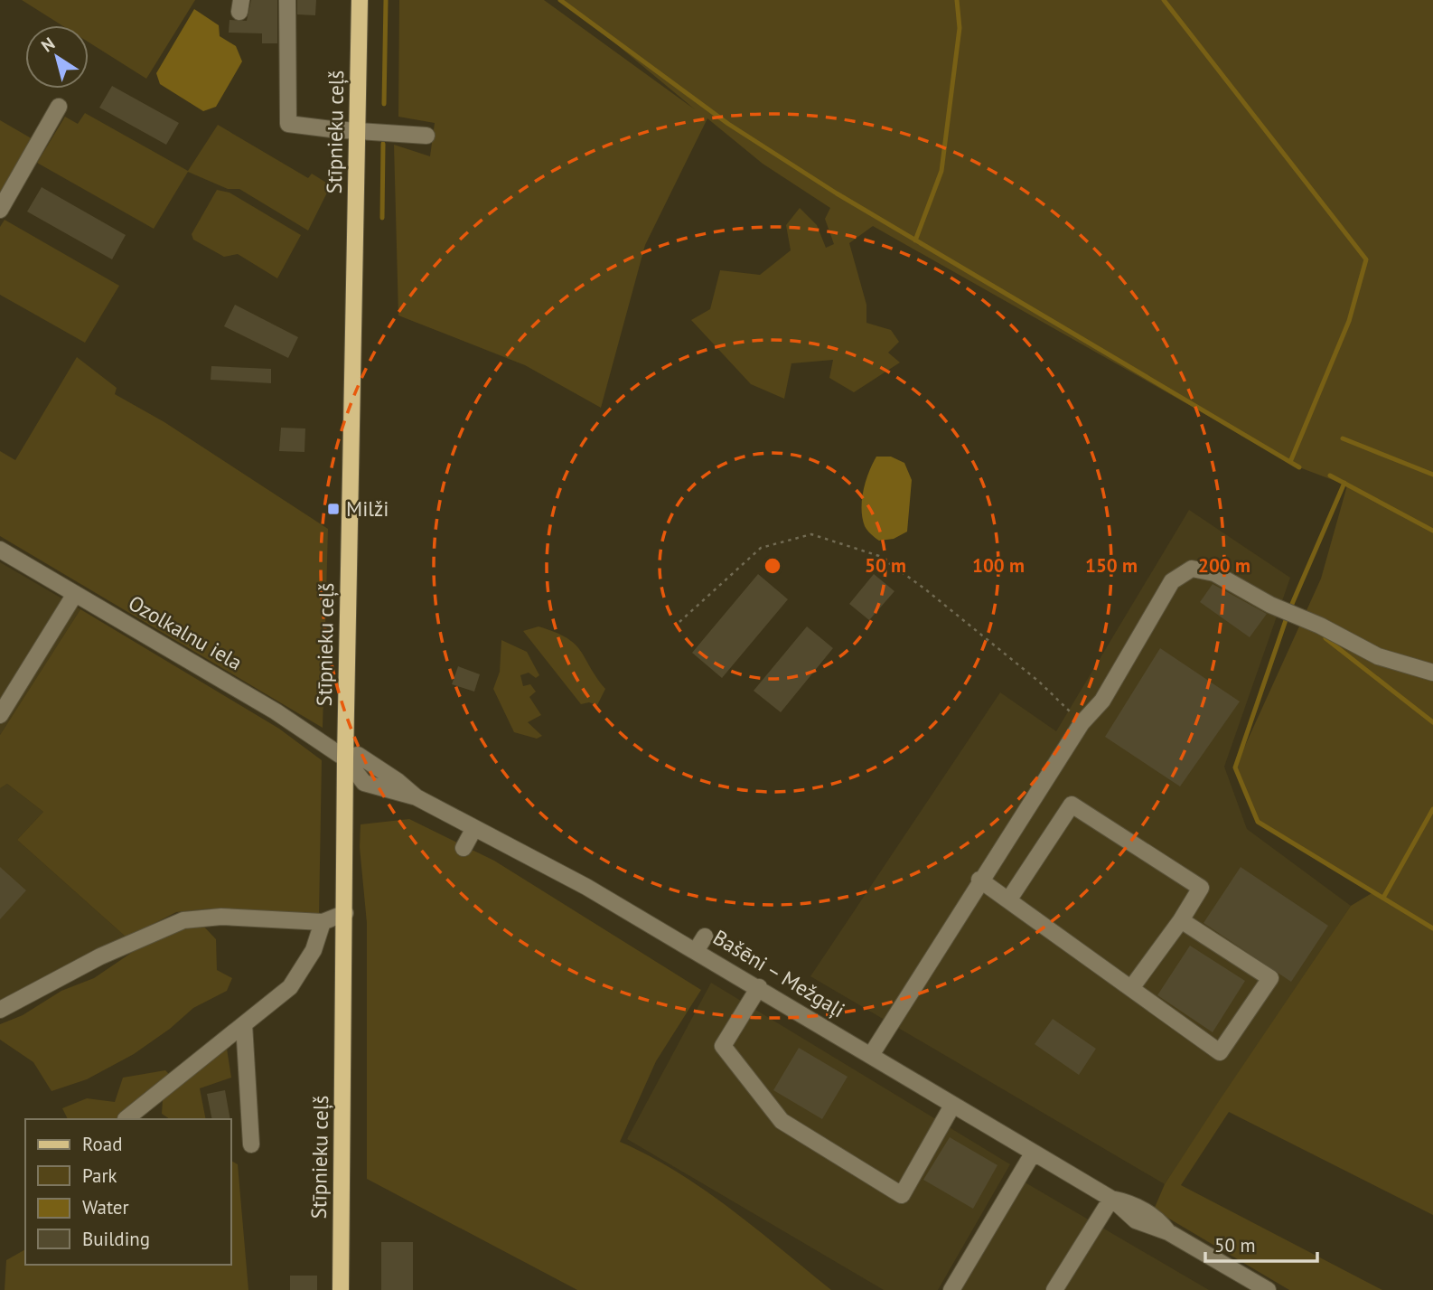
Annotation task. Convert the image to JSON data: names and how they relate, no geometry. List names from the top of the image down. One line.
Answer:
{"streets":{"main road":["Stīpnieku ceļš"],"street":["Ozolkalnu iela","Bašēni – Mežgaļi"]},"crossings":[["Stīpnieku ceļš","Ozolkalnu iela"],["Stīpnieku ceļš","Bašēni – Mežgaļi"],["Ozolkalnu iela","Bašēni – Mežgaļi"]],"places":{"transit":["Milži"]},"legend":["Road","Park","Water","Building"],"scale_bar":"50 m","north":"top left","rings":["50 m","100 m","150 m","200 m"]}
